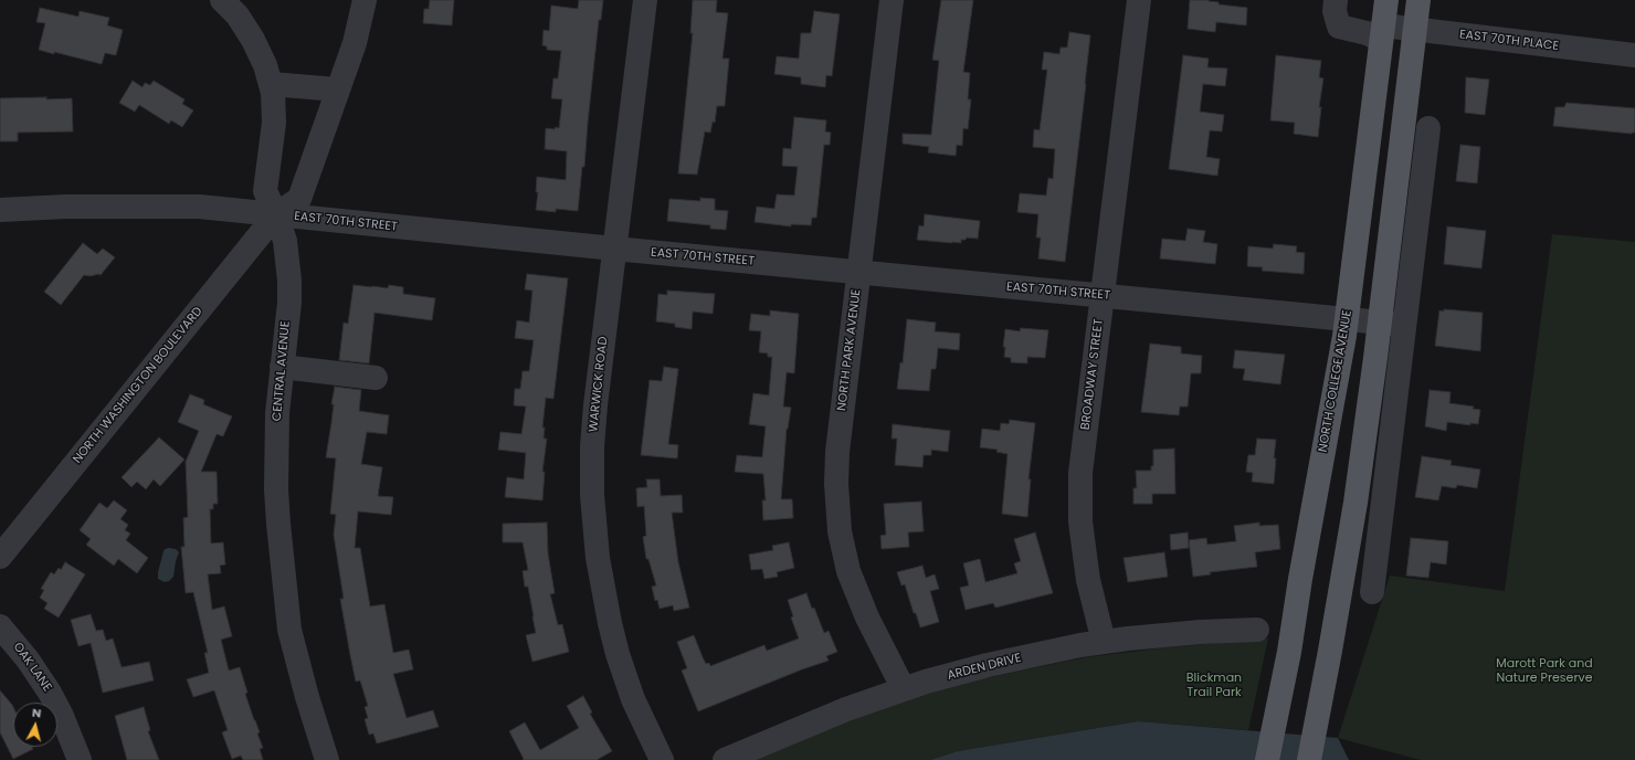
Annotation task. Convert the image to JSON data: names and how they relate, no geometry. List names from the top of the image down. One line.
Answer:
{"streets":{"main road":["NORTH COLLEGE AVENUE"],"street":["EAST 70TH PLACE","EAST 70TH STREET","NORTH PARK AVENUE","CENTRAL AVENUE","BROADWAY STREET","WARWICK ROAD","NORTH WASHINGTON BOULEVARD","OAK LANE","ARDEN DRIVE"]},"crossings":[["EAST 70TH PLACE","NORTH COLLEGE AVENUE"],["EAST 70TH STREET","NORTH PARK AVENUE"],["EAST 70TH STREET","CENTRAL AVENUE"],["EAST 70TH STREET","BROADWAY STREET"],["EAST 70TH STREET","NORTH COLLEGE AVENUE"],["EAST 70TH STREET","WARWICK ROAD"],["EAST 70TH STREET","NORTH WASHINGTON BOULEVARD"],["NORTH PARK AVENUE","ARDEN DRIVE"],["CENTRAL AVENUE","NORTH WASHINGTON BOULEVARD"],["BROADWAY STREET","ARDEN DRIVE"]],"parks":["Marott Park and Nature Preserve","Blickman Trail Park"],"north":"top"}
